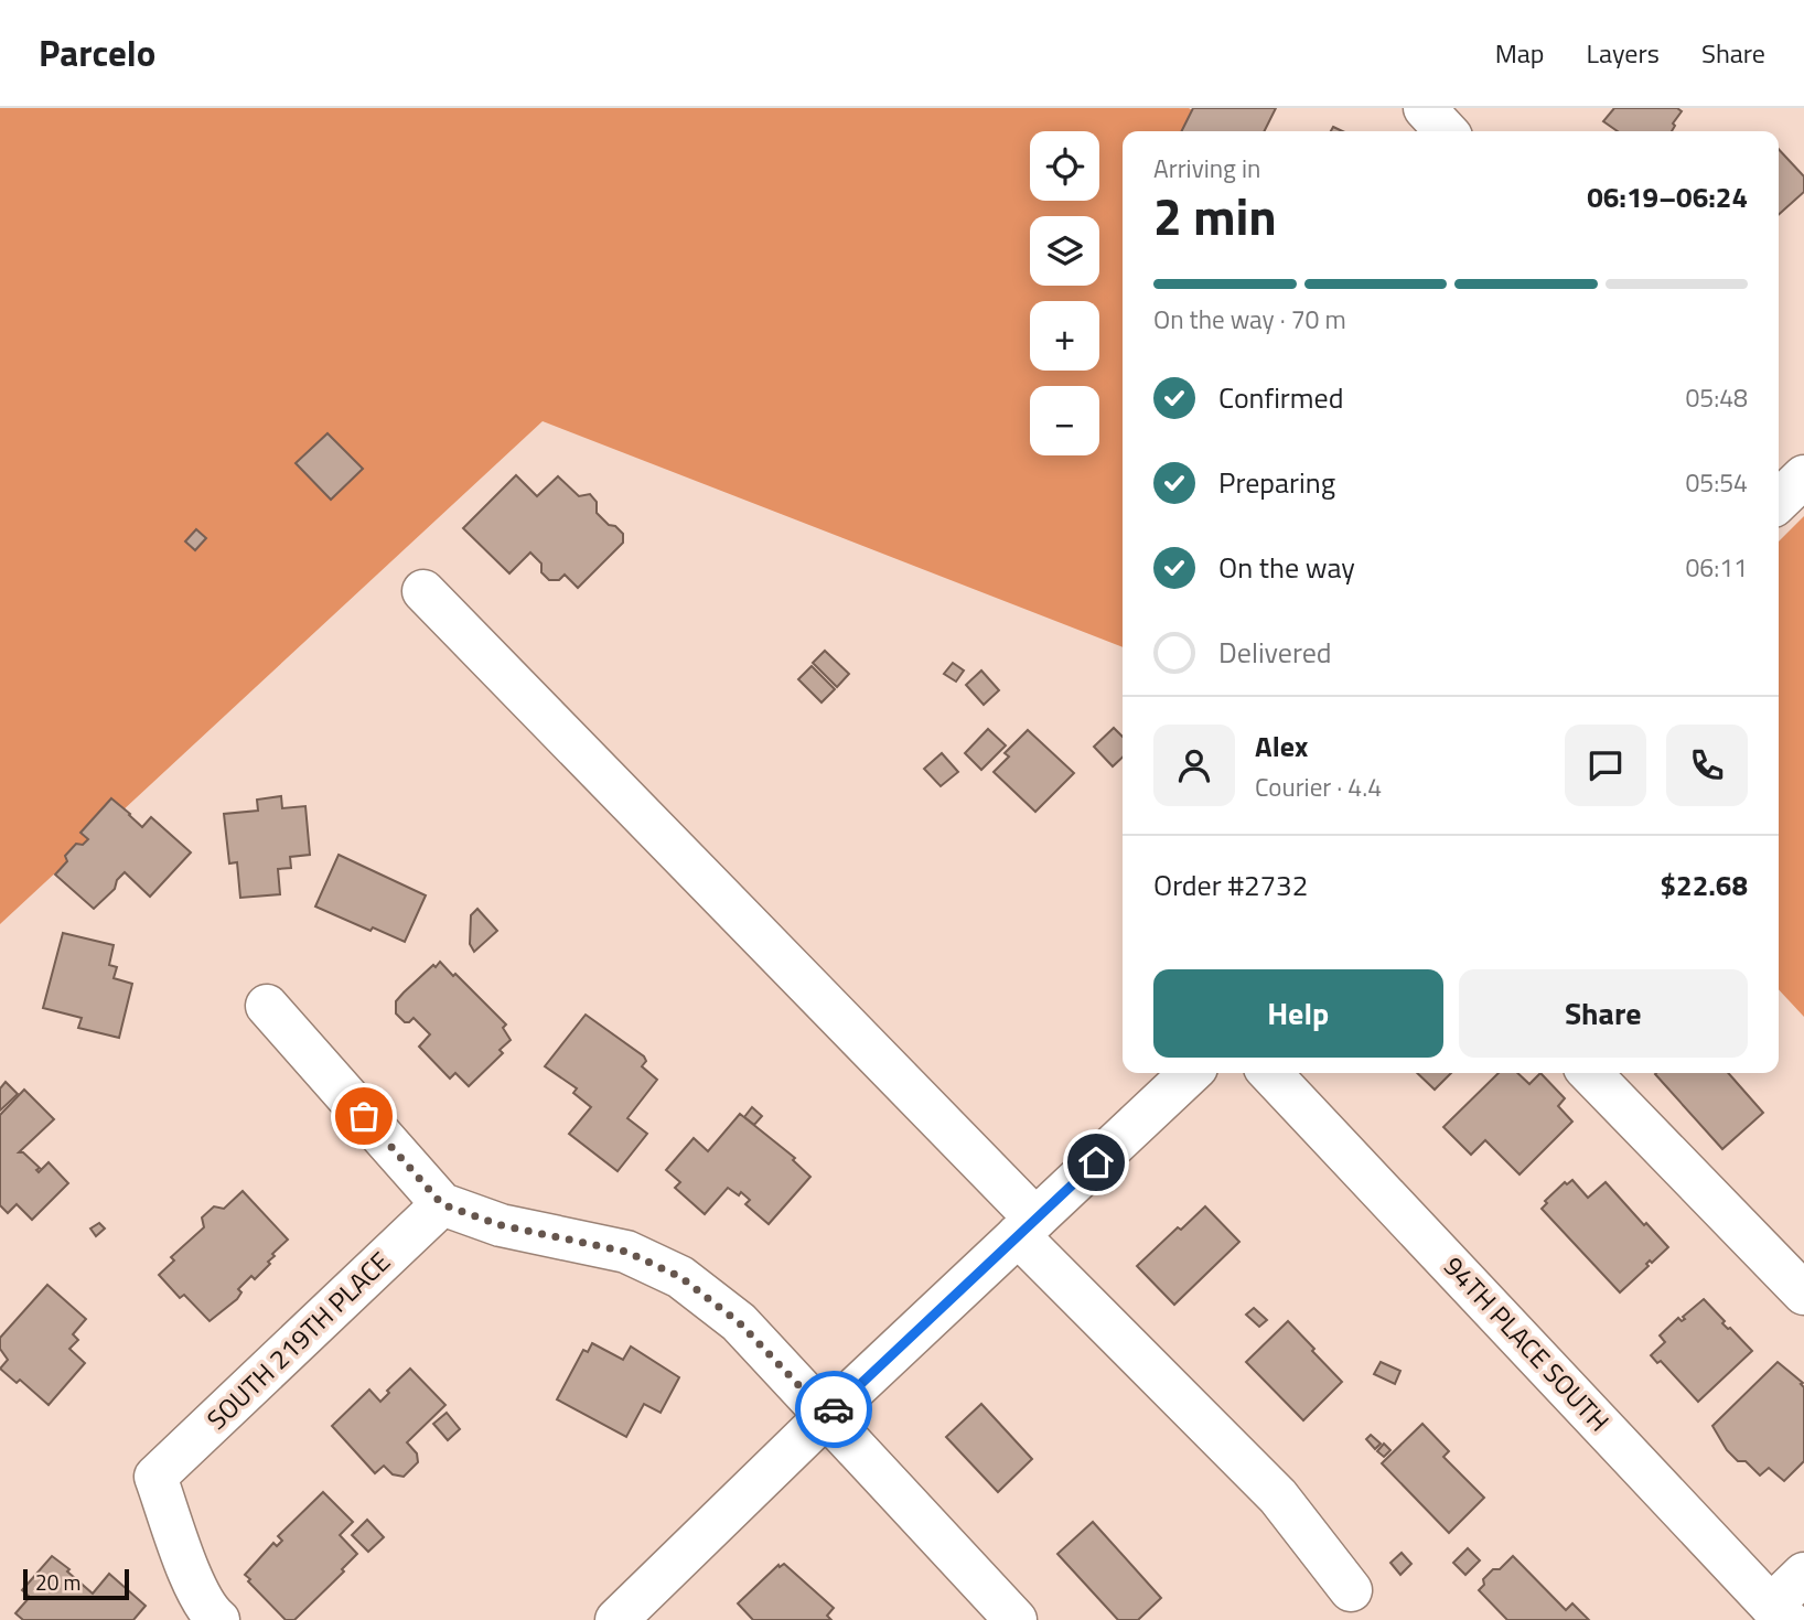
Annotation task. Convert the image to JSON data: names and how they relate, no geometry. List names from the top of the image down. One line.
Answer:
{"streets":{"street":["SOUTH 219TH PLACE","94TH PLACE SOUTH"]},"scale_bar":"20 m","page":{"header":"Parcelo","nav":["Map","Layers","Share"],"map_buttons":["+","−"],"heading":["2 min","Arriving in","06:19–06:24"],"panel":["Alex","Courier · 4.4","Order #2732","$22.68"],"bar":"On the way · 70 m","list":[["Confirmed","05:48"],["Preparing","05:54"],["On the way","06:11"],"Delivered"],"buttons":["Help","Share"],"scale":"20 m"}}
